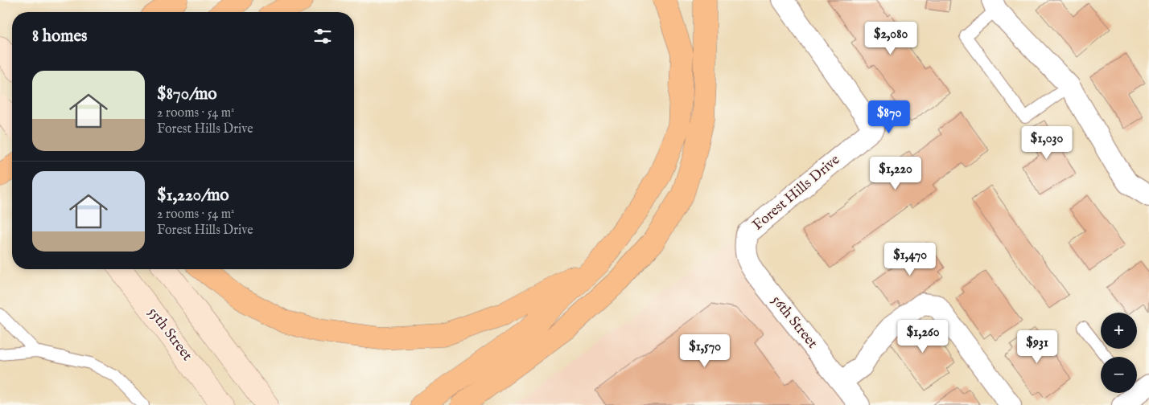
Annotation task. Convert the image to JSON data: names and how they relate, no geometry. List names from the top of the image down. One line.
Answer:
{"streets":{"main road":["55th Street"],"street":["Forest Hills Drive","56th Street"]},"crossings":[["Forest Hills Drive","56th Street"]],"page":{"heading":"8 homes","price":["$2,080","$870","$1,030","$1,220","$1,470","$1,260","$931","$1,570"],"list":[{"name":"$870/mo","note":"2 rooms · 54 m² · Forest Hills Drive"},{"name":"$1,220/mo","note":"2 rooms · 54 m² · Forest Hills Drive"}],"map_buttons":["+","−"]}}
